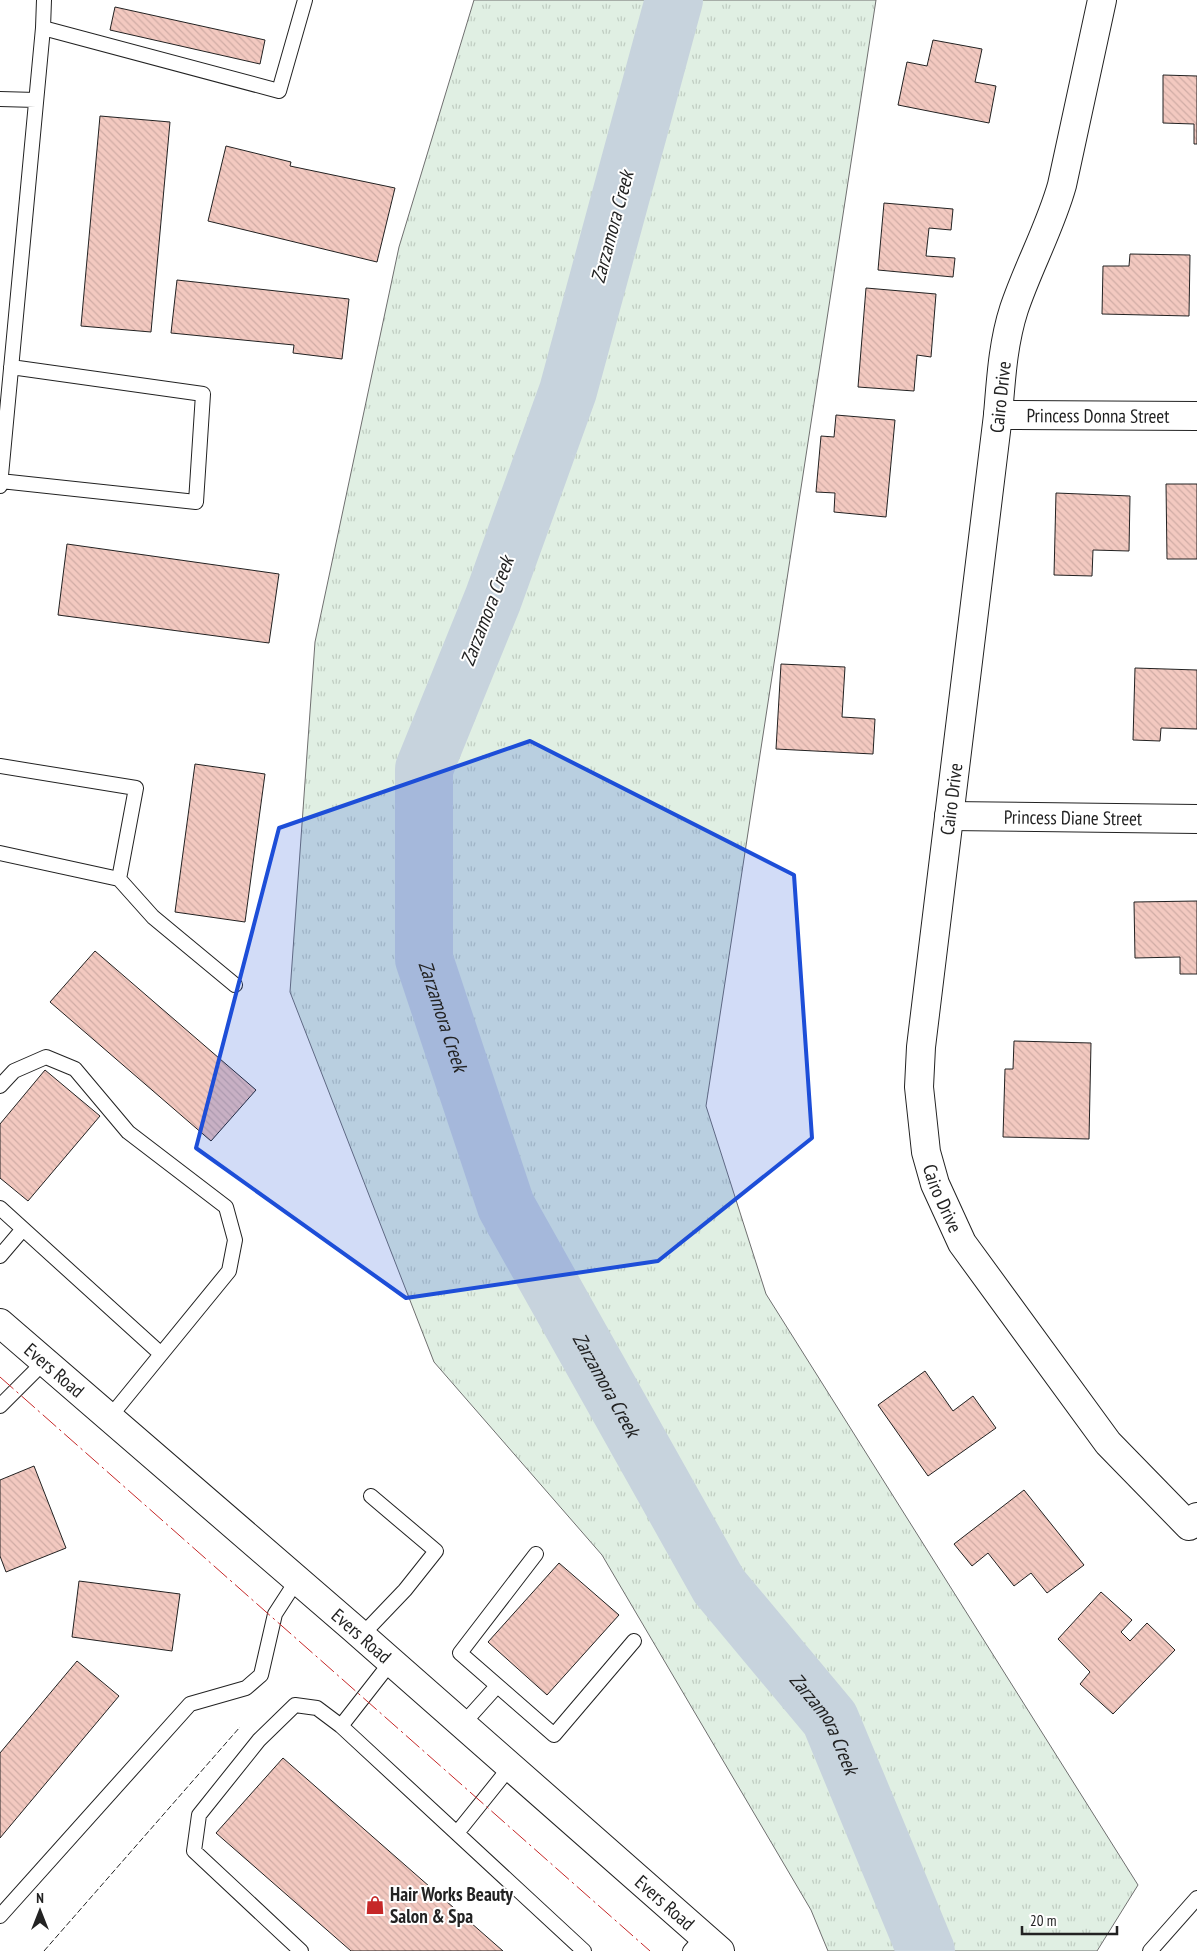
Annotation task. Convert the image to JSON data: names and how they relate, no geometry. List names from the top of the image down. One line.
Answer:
{"streets":{"street":["Cairo Drive","Princess Donna Street","Princess Diane Street","Evers Road"]},"crossings":[["Cairo Drive","Princess Donna Street"],["Cairo Drive","Princess Diane Street"]],"water":["Zarzamora Creek"],"places":{"shop":["Hair Works Beauty Salon & Spa"]},"scale_bar":"20 m","north":"top"}
